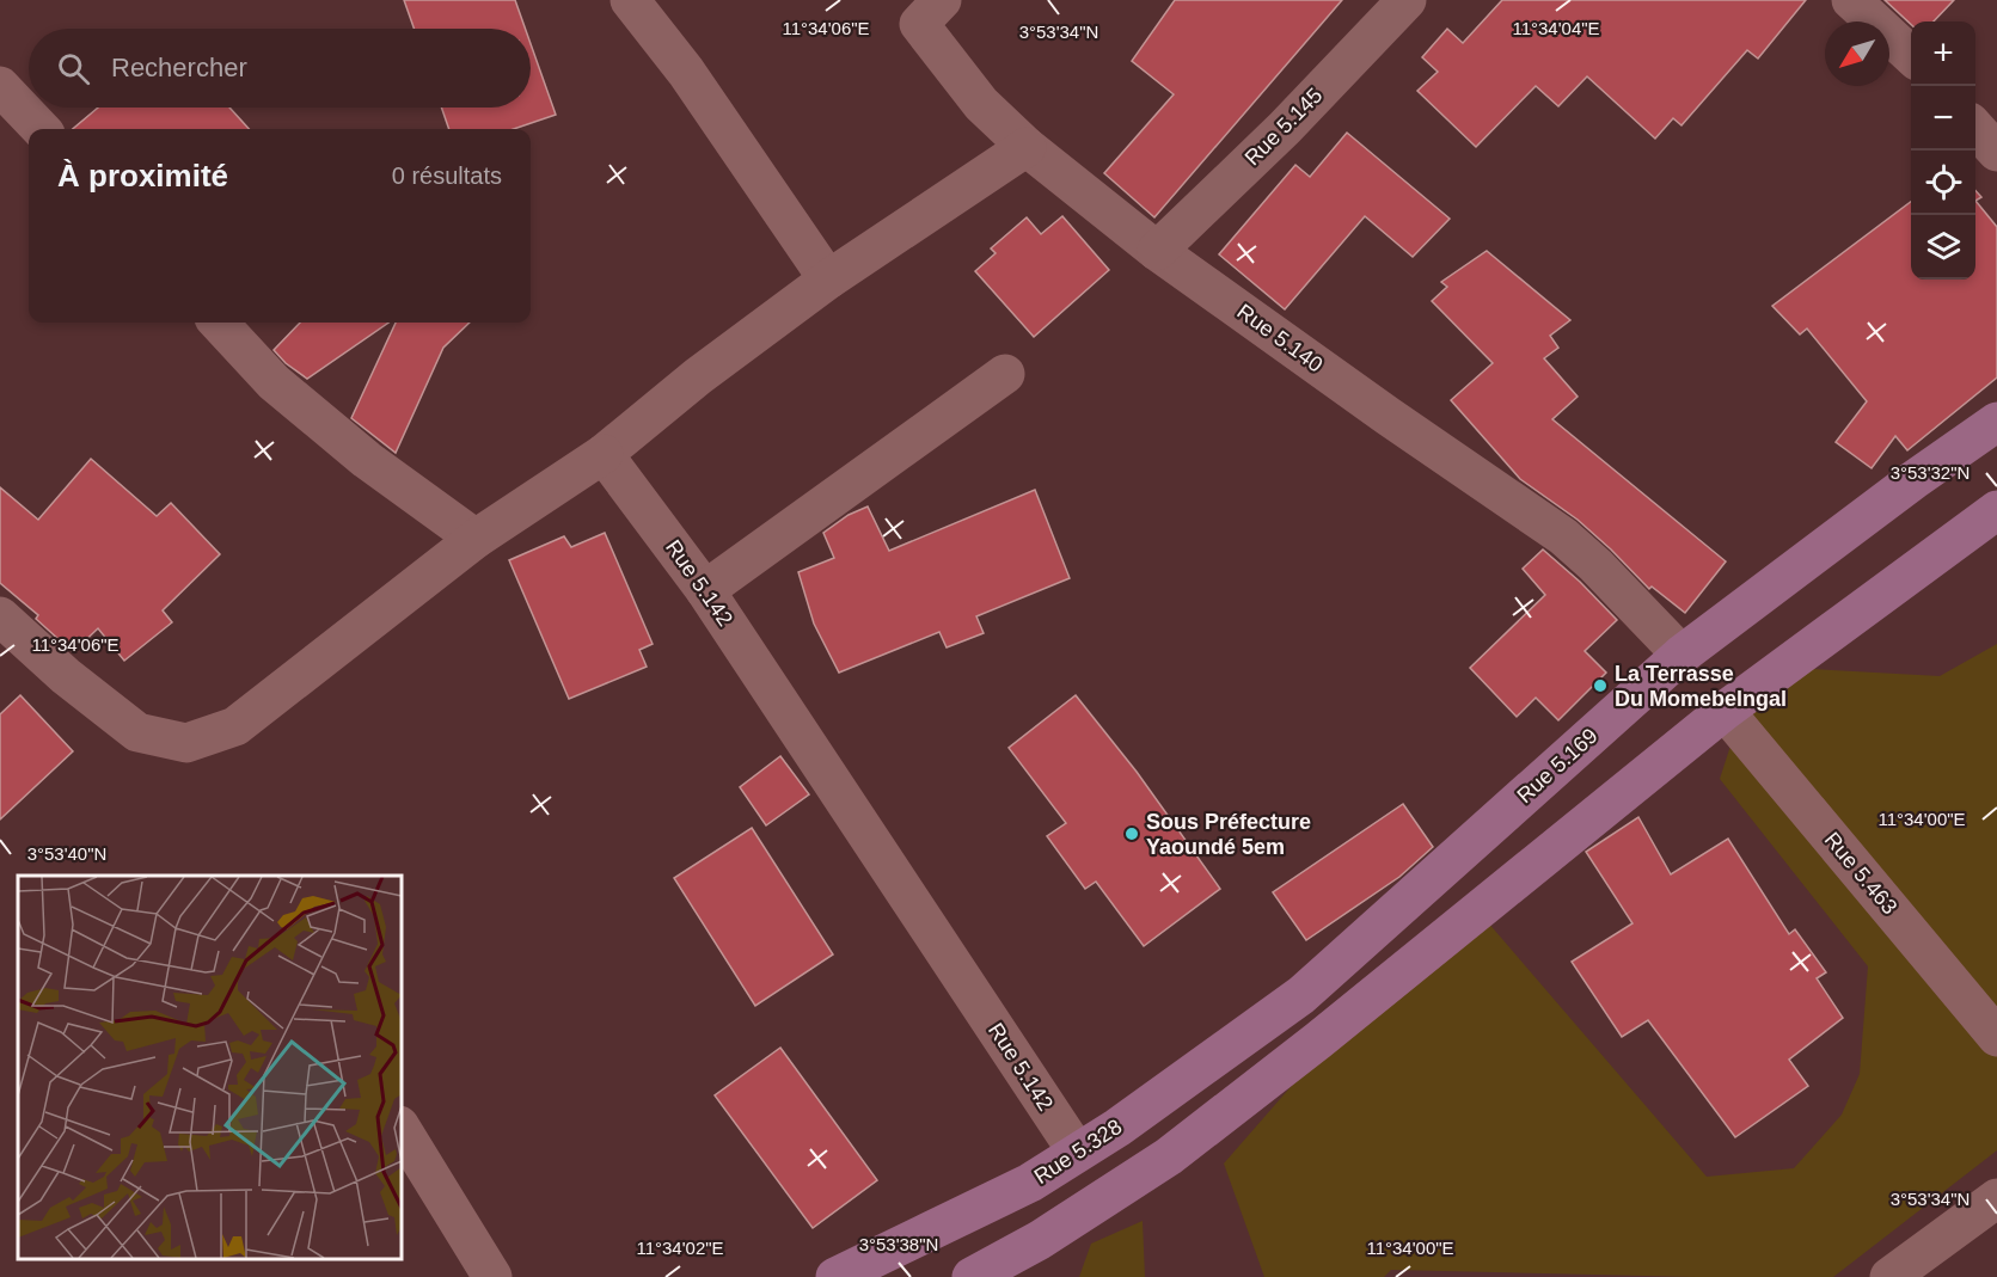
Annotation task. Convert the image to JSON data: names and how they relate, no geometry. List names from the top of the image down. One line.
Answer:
{"streets":{"main road":["Rue 5.169","Rue 5.328"],"street":["Rue 5.145","Rue 5.140","Rue 5.142","Rue 5.463"]},"crossings":[["Rue 5.145","Rue 5.140"],["Rue 5.140","Rue 5.169"],["Rue 5.142","Rue 5.328"],["Rue 5.169","Rue 5.328"]],"places":["La Terrasse Du Momebelngal","Sous Préfecture Yaoundé 5em"],"north":"bottom left","page":{"map_buttons":["+","−"],"search":"Rechercher","heading":["À proximité","0 résultats"]},"coordinates":["11°34'06\"E","11°34'04\"E","3°53'34\"N","3°53'32\"N","11°34'00\"E","3°53'40\"N","3°53'38\"N","11°34'02\"E"]}
